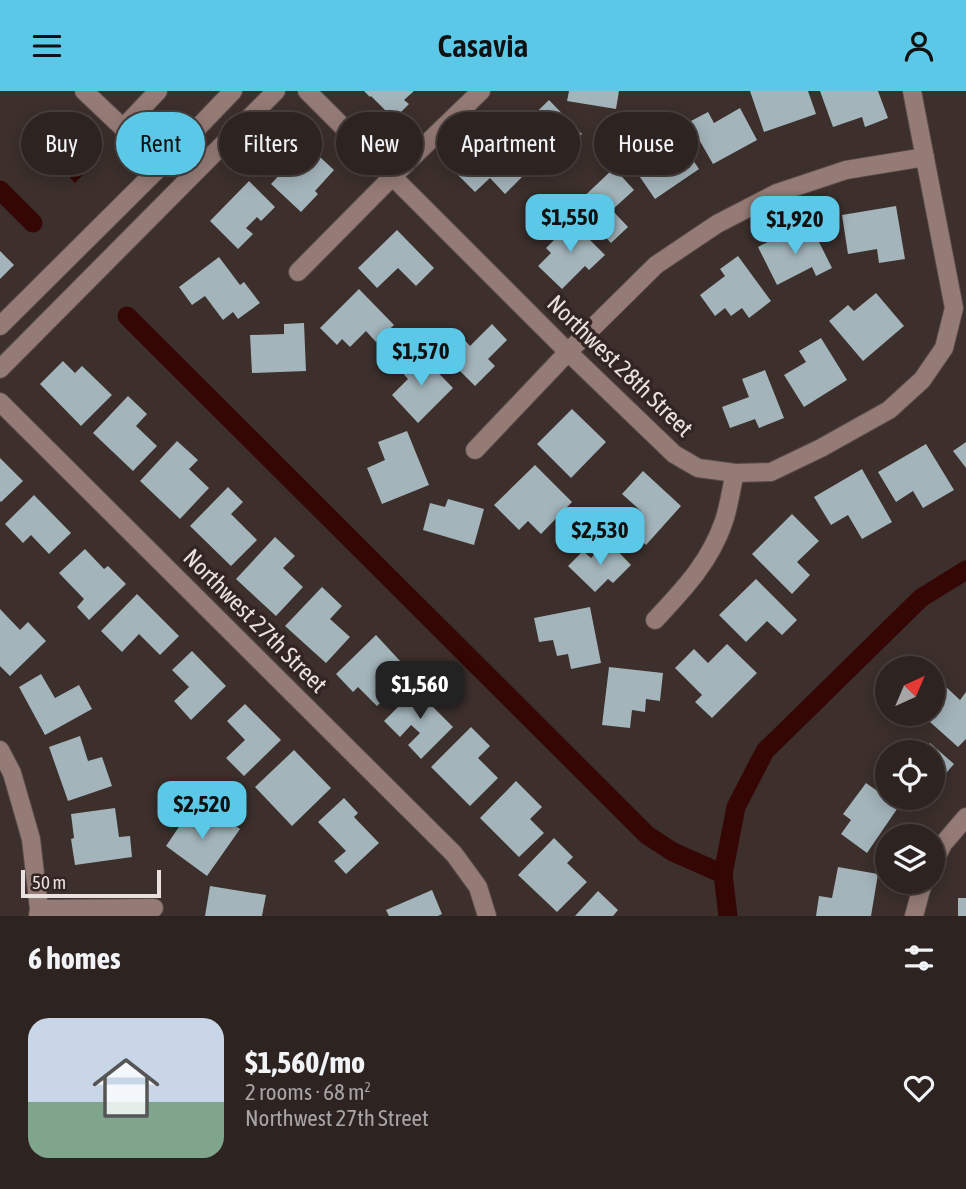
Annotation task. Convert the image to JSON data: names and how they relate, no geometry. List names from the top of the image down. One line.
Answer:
{"streets":{"street":["Northwest 28th Street","Northwest 27th Street"]},"scale_bar":"50 m","north":"top right","page":{"header":"Casavia","chip":["Buy","Rent","Filters","New","Apartment","House"],"price":["$1,550","$1,920","$1,570","$2,530","$1,560","$2,520"],"scale":"50 m","heading":"6 homes","list":[{"name":"$1,560/mo","note":"2 rooms · 68 m² · Northwest 27th Street"}]}}
